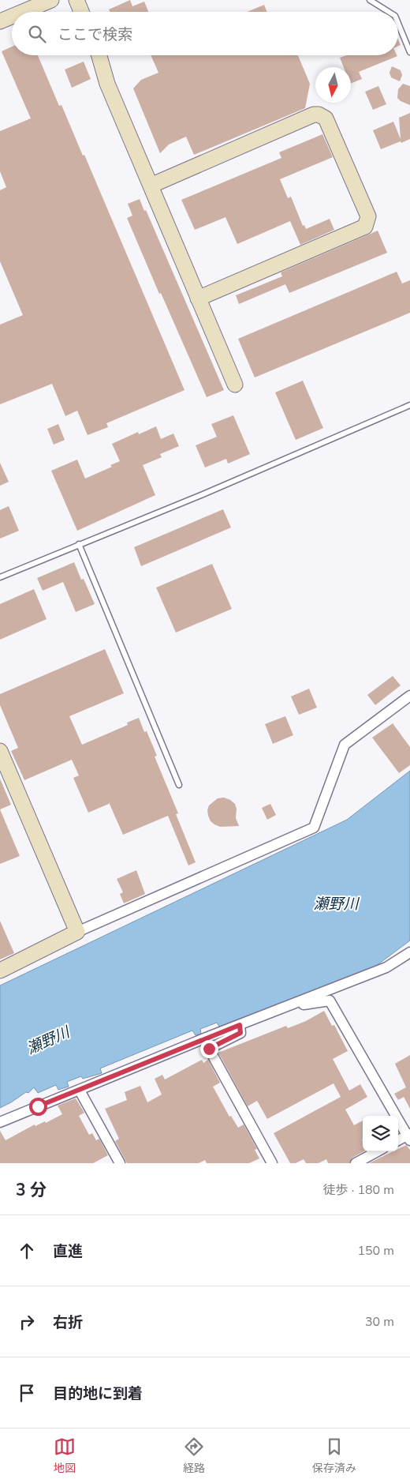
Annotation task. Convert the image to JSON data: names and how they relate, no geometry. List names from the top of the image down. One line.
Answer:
{"water":["瀬野川"],"north":"bottom","page":{"search":"ここで検索","heading":["3 分","徒歩 · 180 m"],"list":[["直進","150 m"],["右折","30 m"],"目的地に到着"],"nav":["地図","経路","保存済み"]}}
